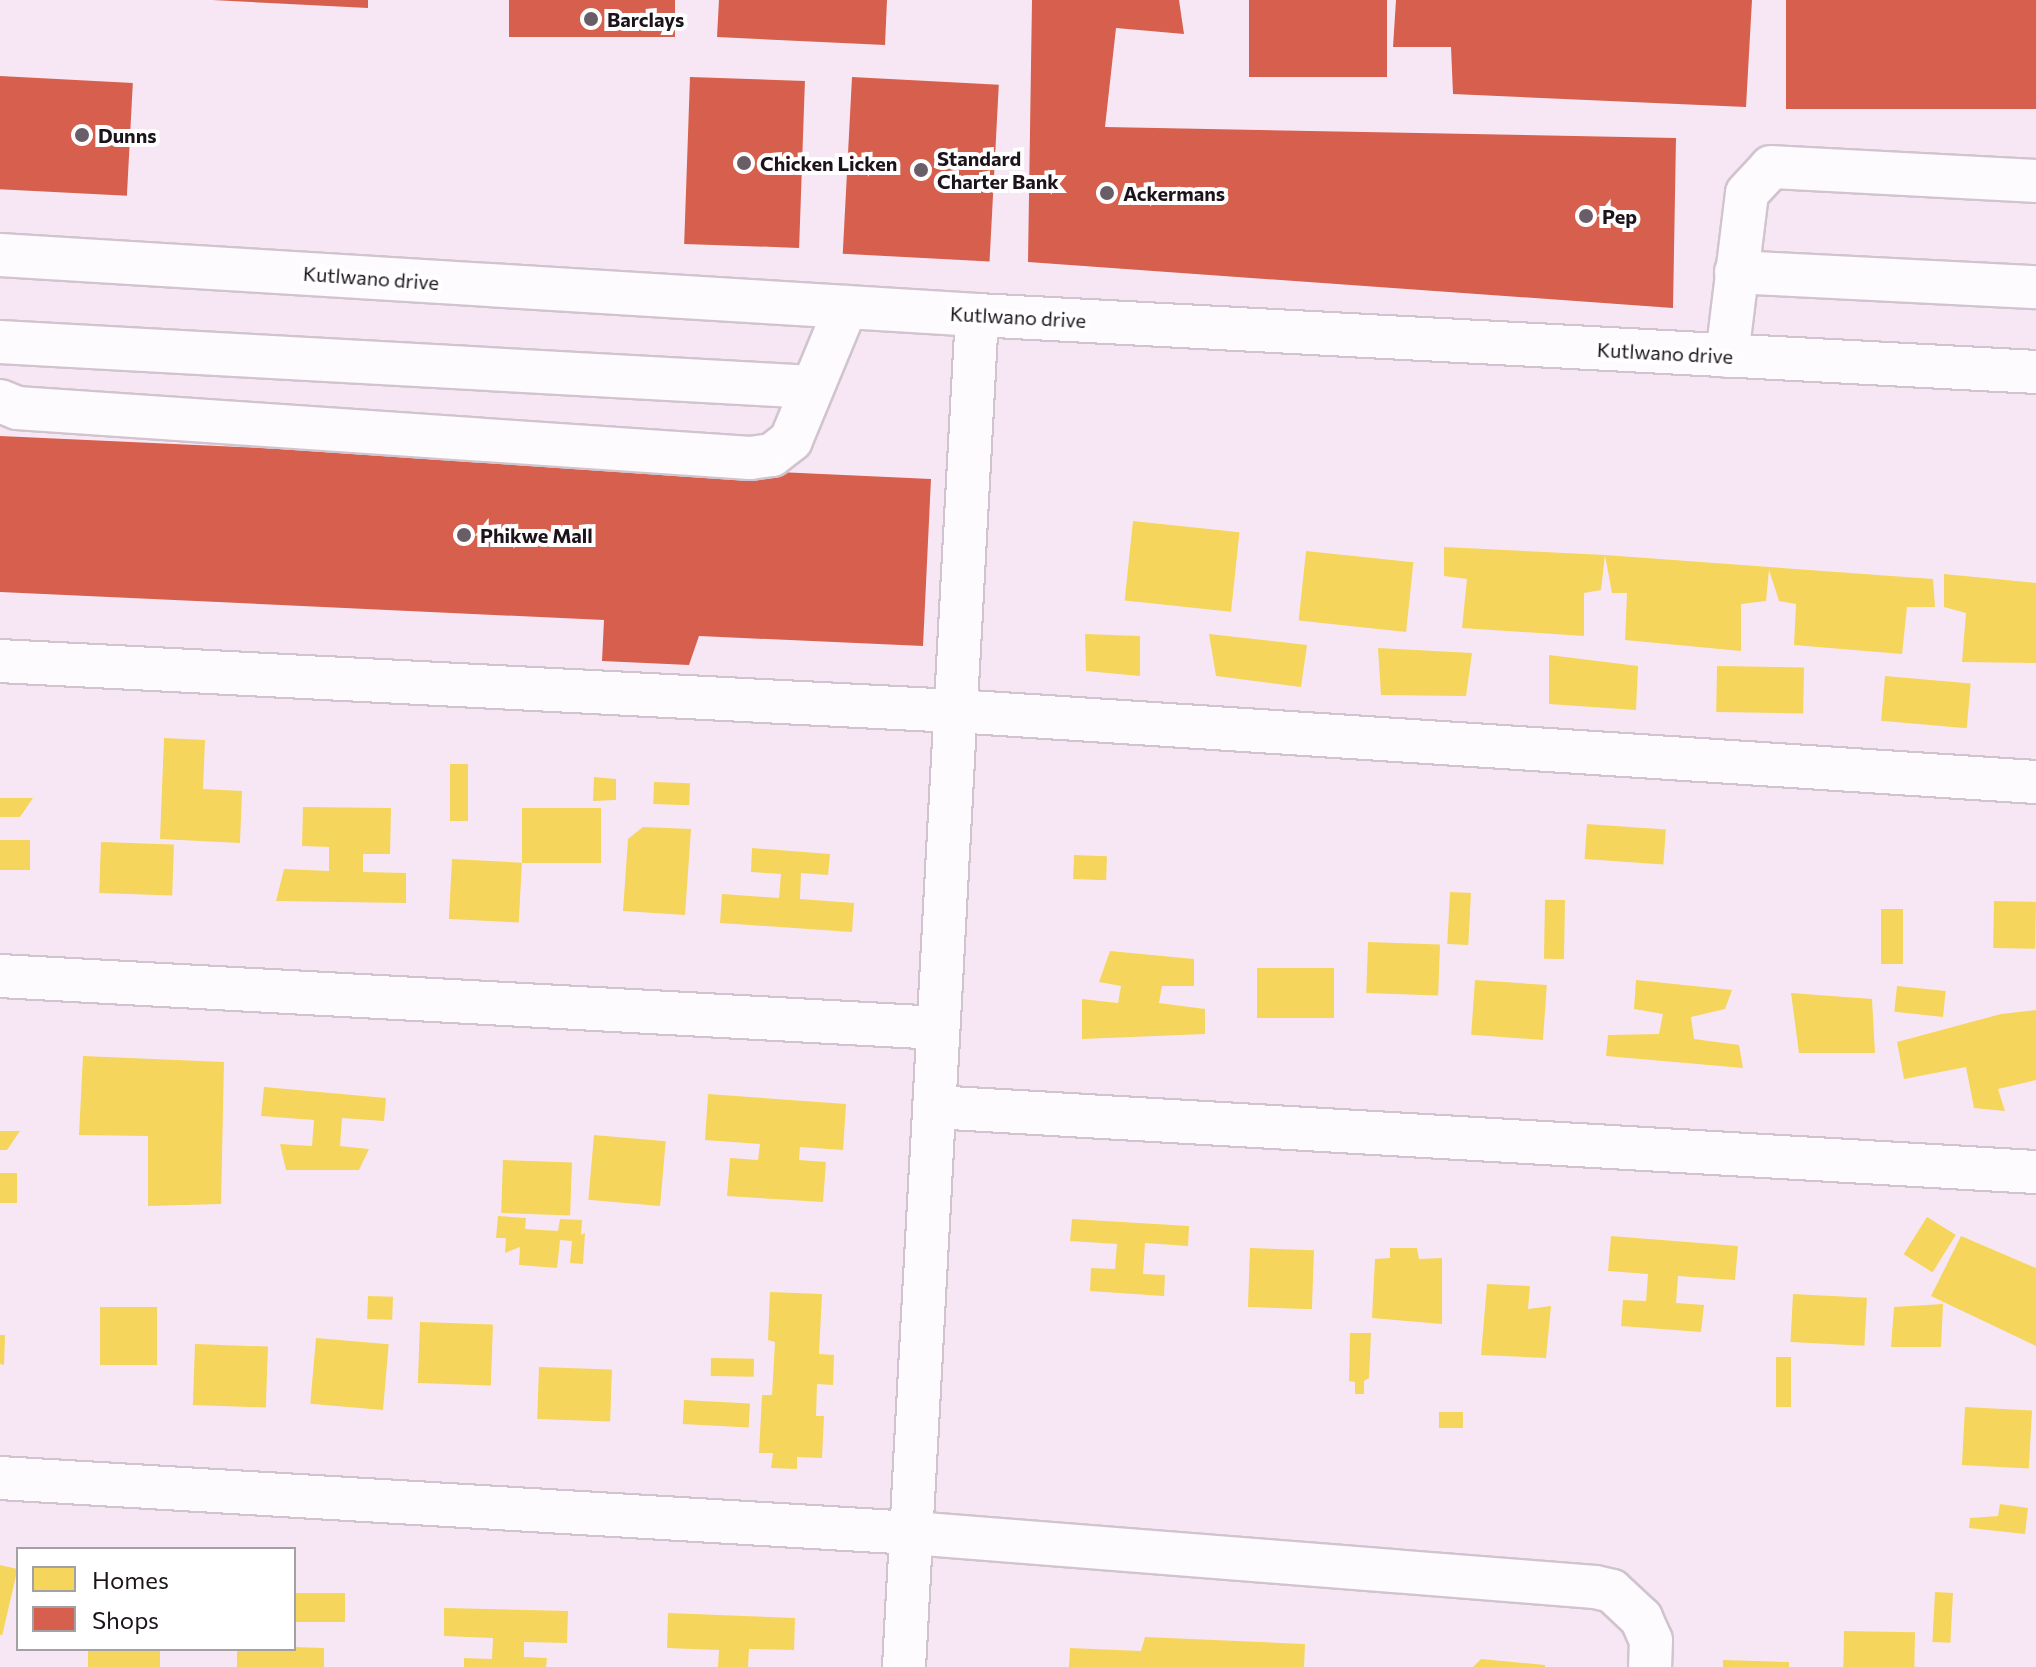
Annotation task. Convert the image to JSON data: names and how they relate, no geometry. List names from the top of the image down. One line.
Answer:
{"streets":{"street":["Kutlwano drive"]},"places":["Barclays","Dunns","Chicken Licken","Standard Charter Bank","Ackermans","Pep","Phikwe Mall"],"legend":["Homes","Shops"]}
